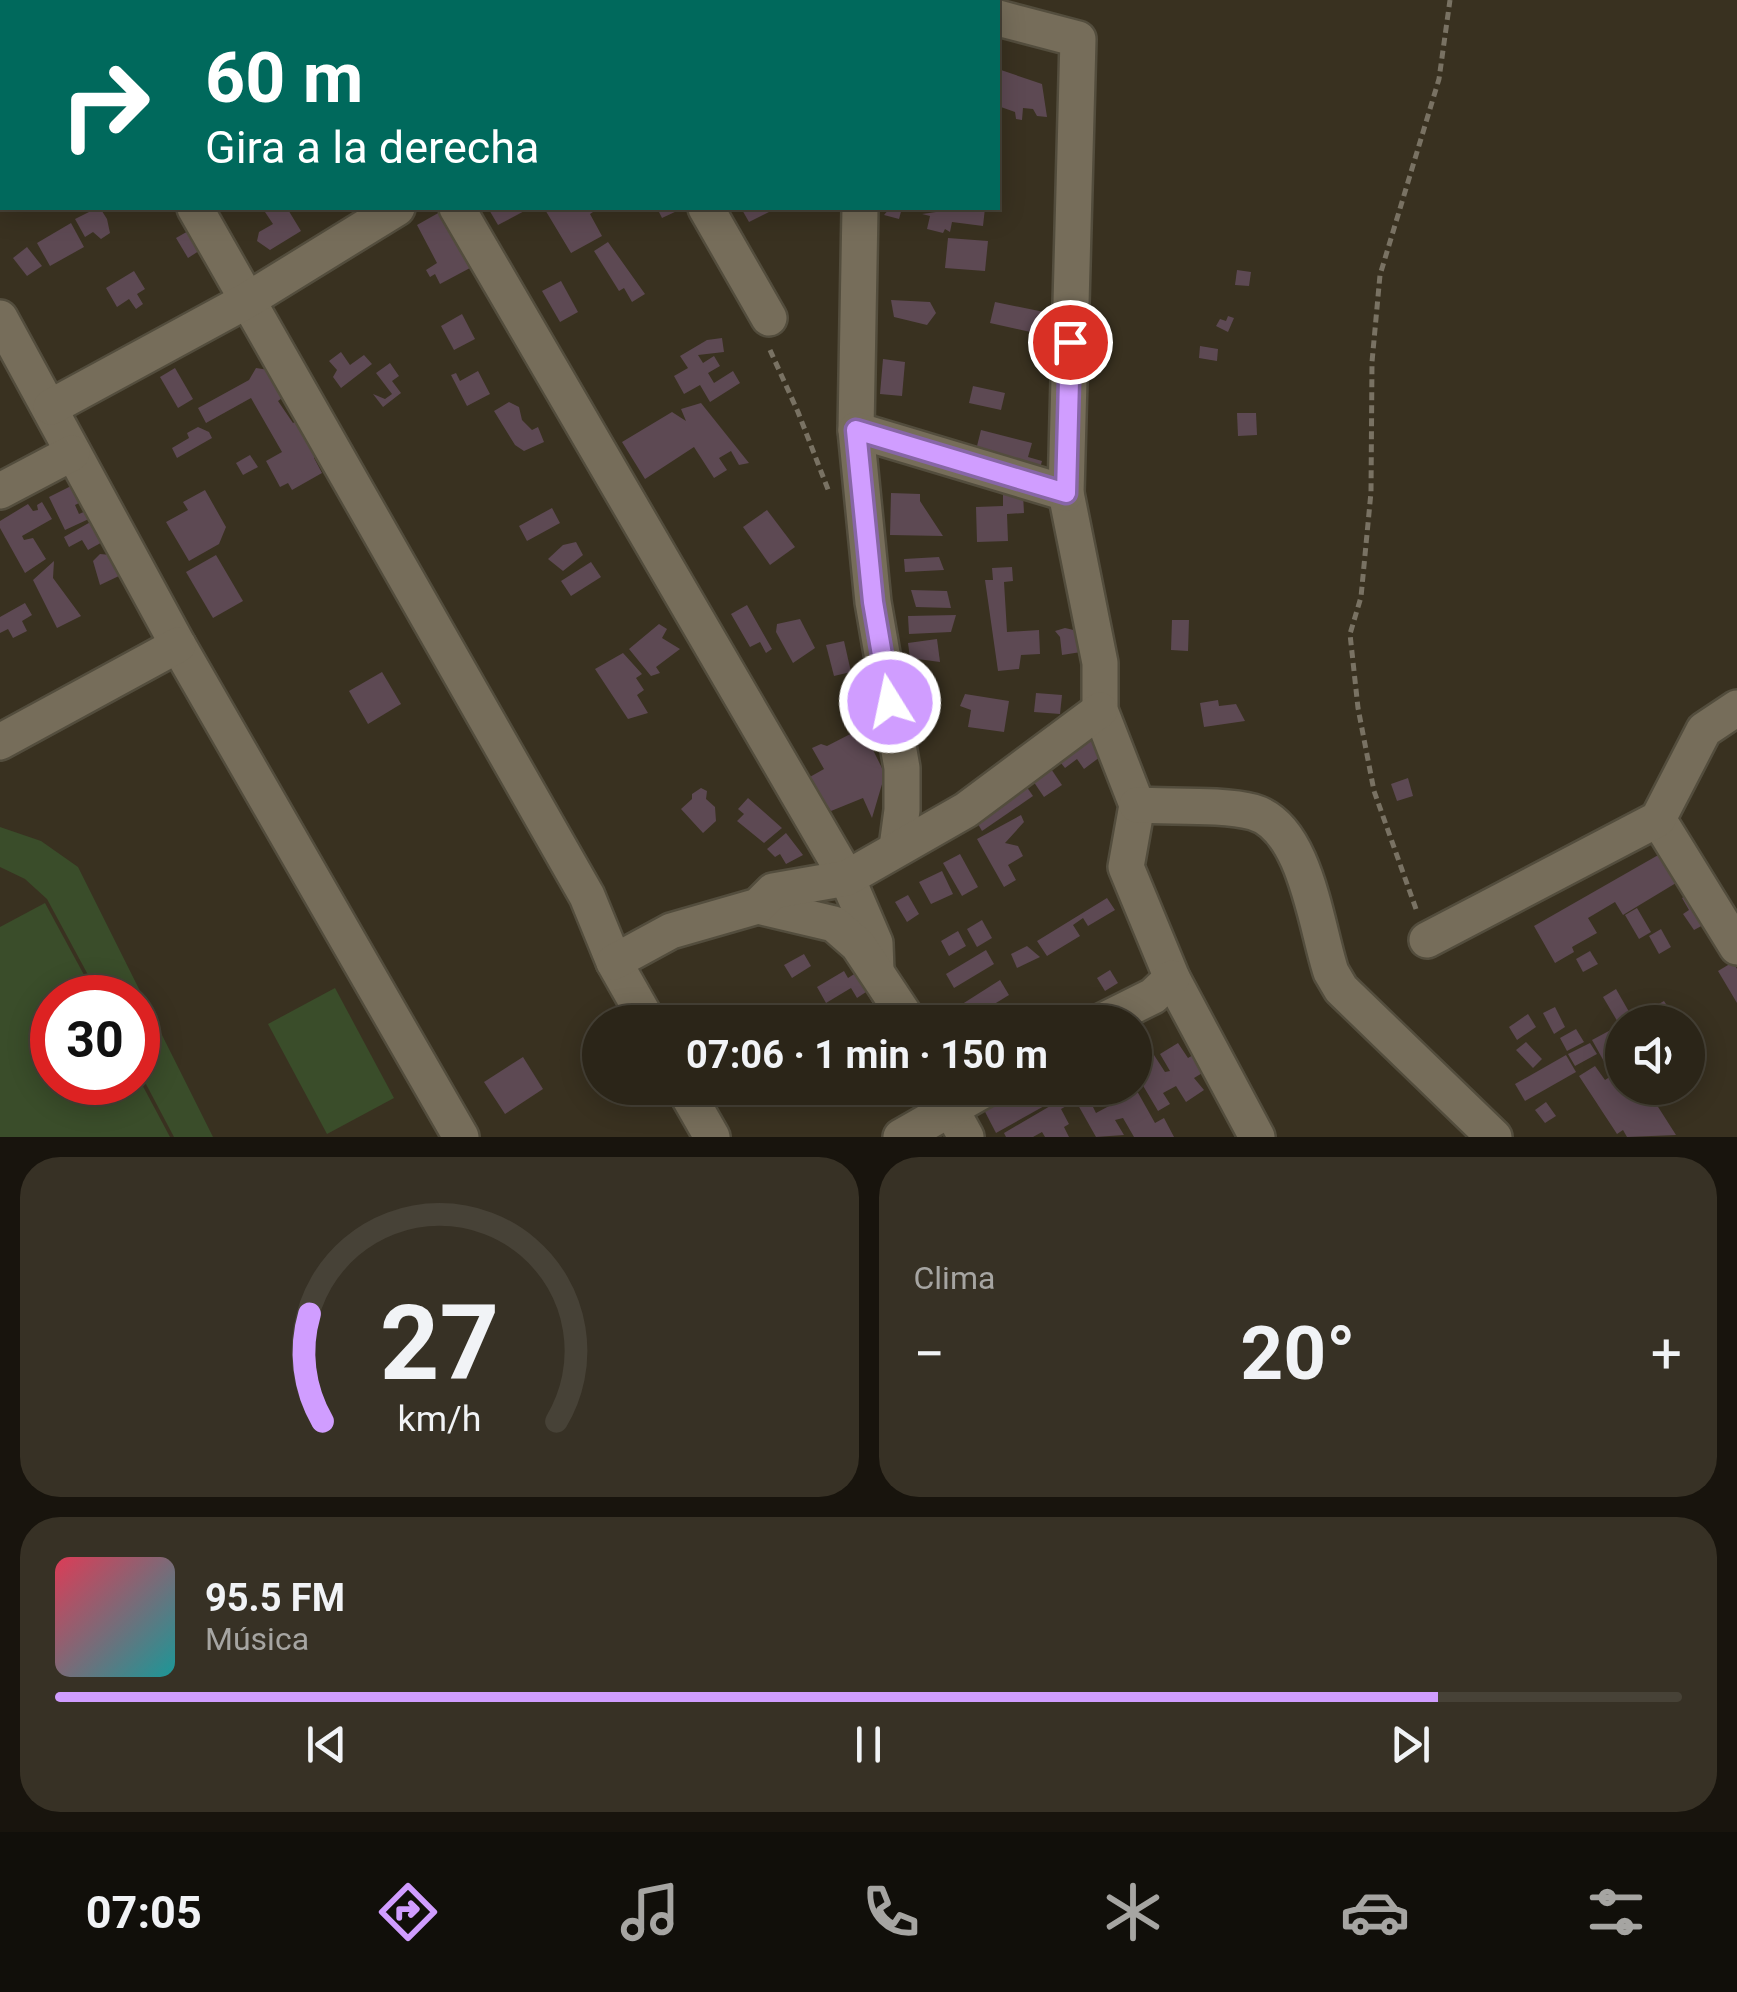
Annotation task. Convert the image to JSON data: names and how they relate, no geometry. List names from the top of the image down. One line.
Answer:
{"page":{"turn":["60 m","Gira a la derecha"],"limit":"30","trip":"07:06 · 1 min · 150 m","tile":"Clima","heat":["−","20°","+"],"song":["95.5 FM","Música"],"tabs":"07:05","gauge":["27","km/h"]}}
